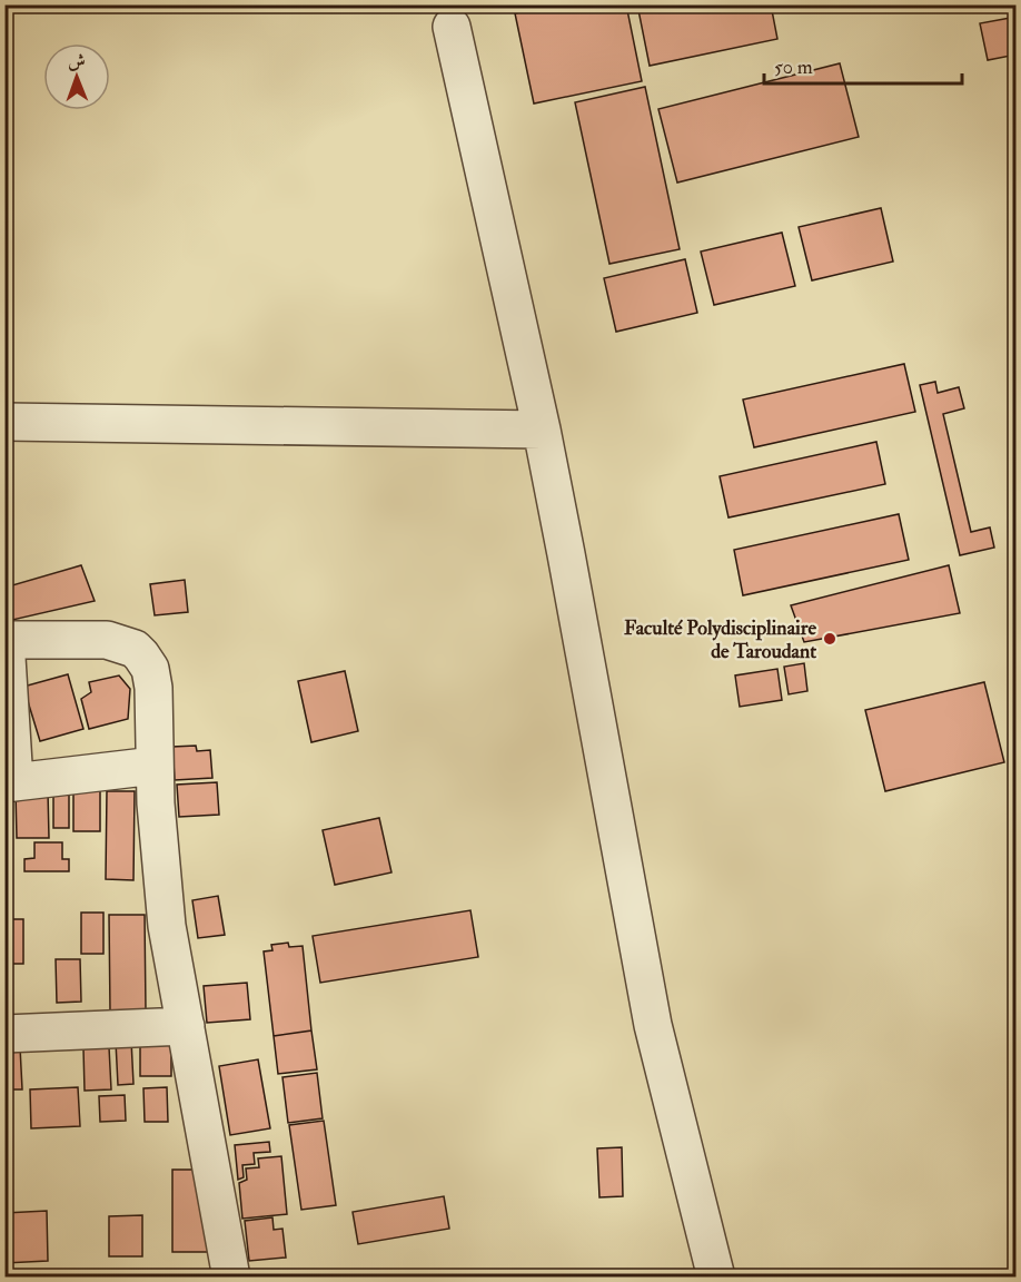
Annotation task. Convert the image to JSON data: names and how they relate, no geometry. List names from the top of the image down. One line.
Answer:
{"places":["Faculté Polydisciplinaire de Taroudant"],"scale_bar":"50 m","north":"top"}
